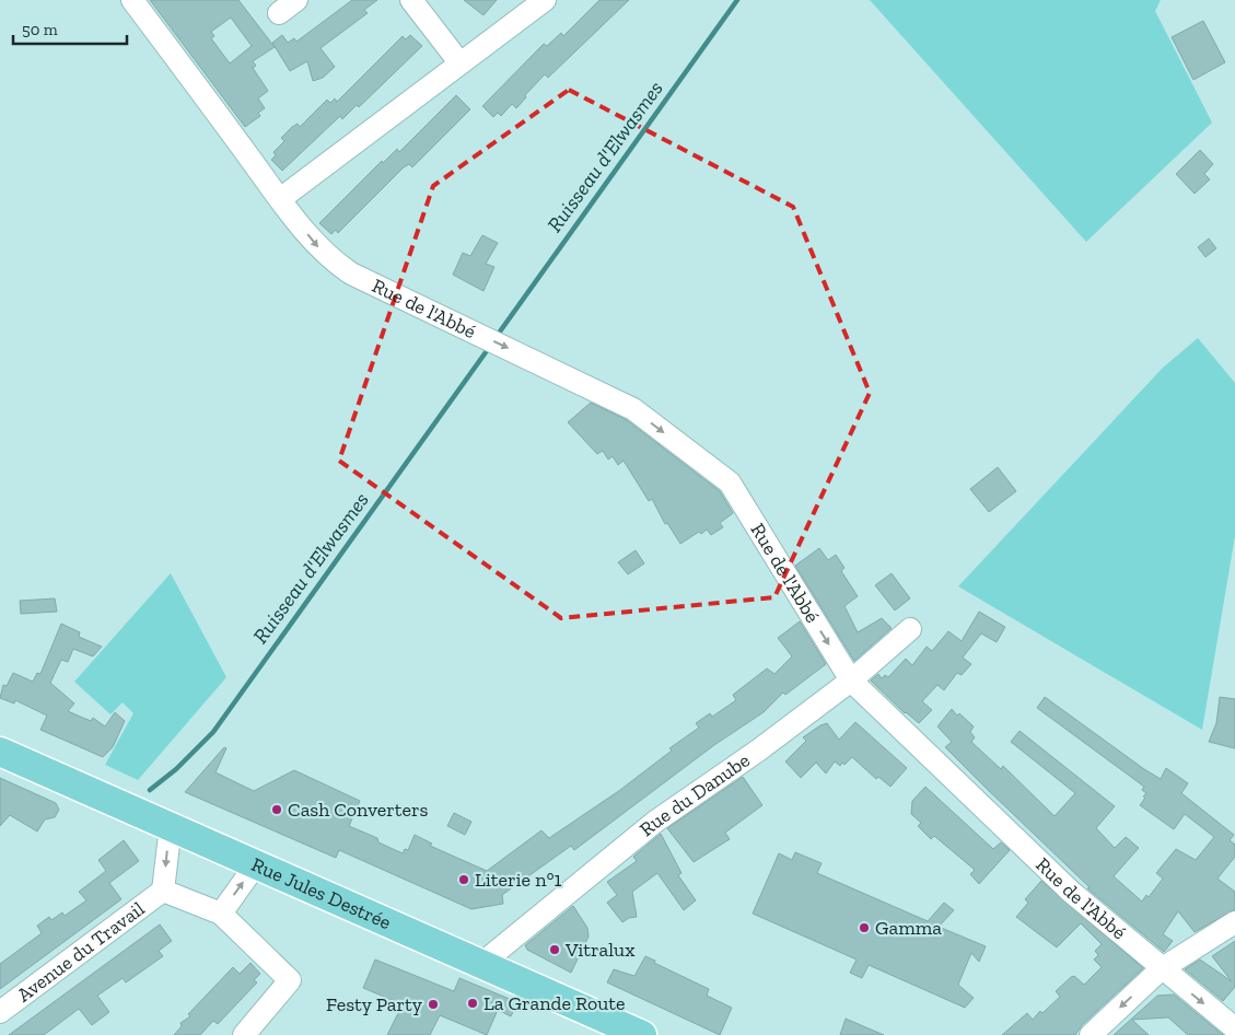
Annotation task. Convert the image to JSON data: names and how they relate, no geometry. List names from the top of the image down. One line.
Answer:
{"streets":{"main road":["Rue Jules Destrée"],"street":["Rue de l'Abbé","Rue du Danube","Avenue du Travail"]},"crossings":[["Rue de l'Abbé","Rue du Danube"],["Rue du Danube","Rue Jules Destrée"]],"one_way":["Rue de l'Abbé"],"water":["Ruisseau d'Elwasmes"],"places":["Cash Converters","Literie n°1","Gamma","Vitralux","La Grande Route","Festy Party"],"scale_bar":"50 m"}
